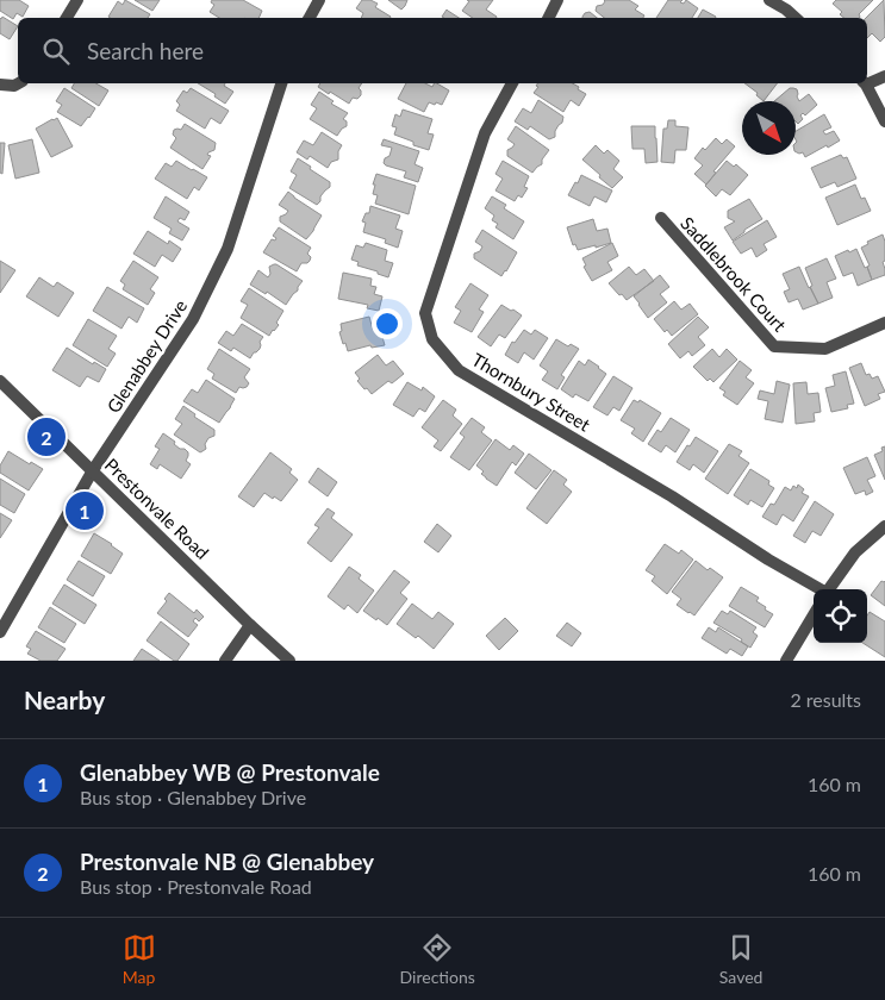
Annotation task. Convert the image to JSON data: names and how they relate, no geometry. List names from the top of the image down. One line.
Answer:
{"streets":{"street":["Saddlebrook Court","Glenabbey Drive","Thornbury Street","Prestonvale Road"]},"crossings":[["Glenabbey Drive","Prestonvale Road"]],"north":"bottom right","page":{"search":"Search here","pins":["2","1"],"heading":["Nearby","2 results"],"list":[{"mark":"1","name":"Glenabbey WB @ Prestonvale","note":"Bus stop · Glenabbey Drive","value":"160 m"},{"mark":"2","name":"Prestonvale NB @ Glenabbey","note":"Bus stop · Prestonvale Road","value":"160 m"}],"nav":["Map","Directions","Saved"]}}
